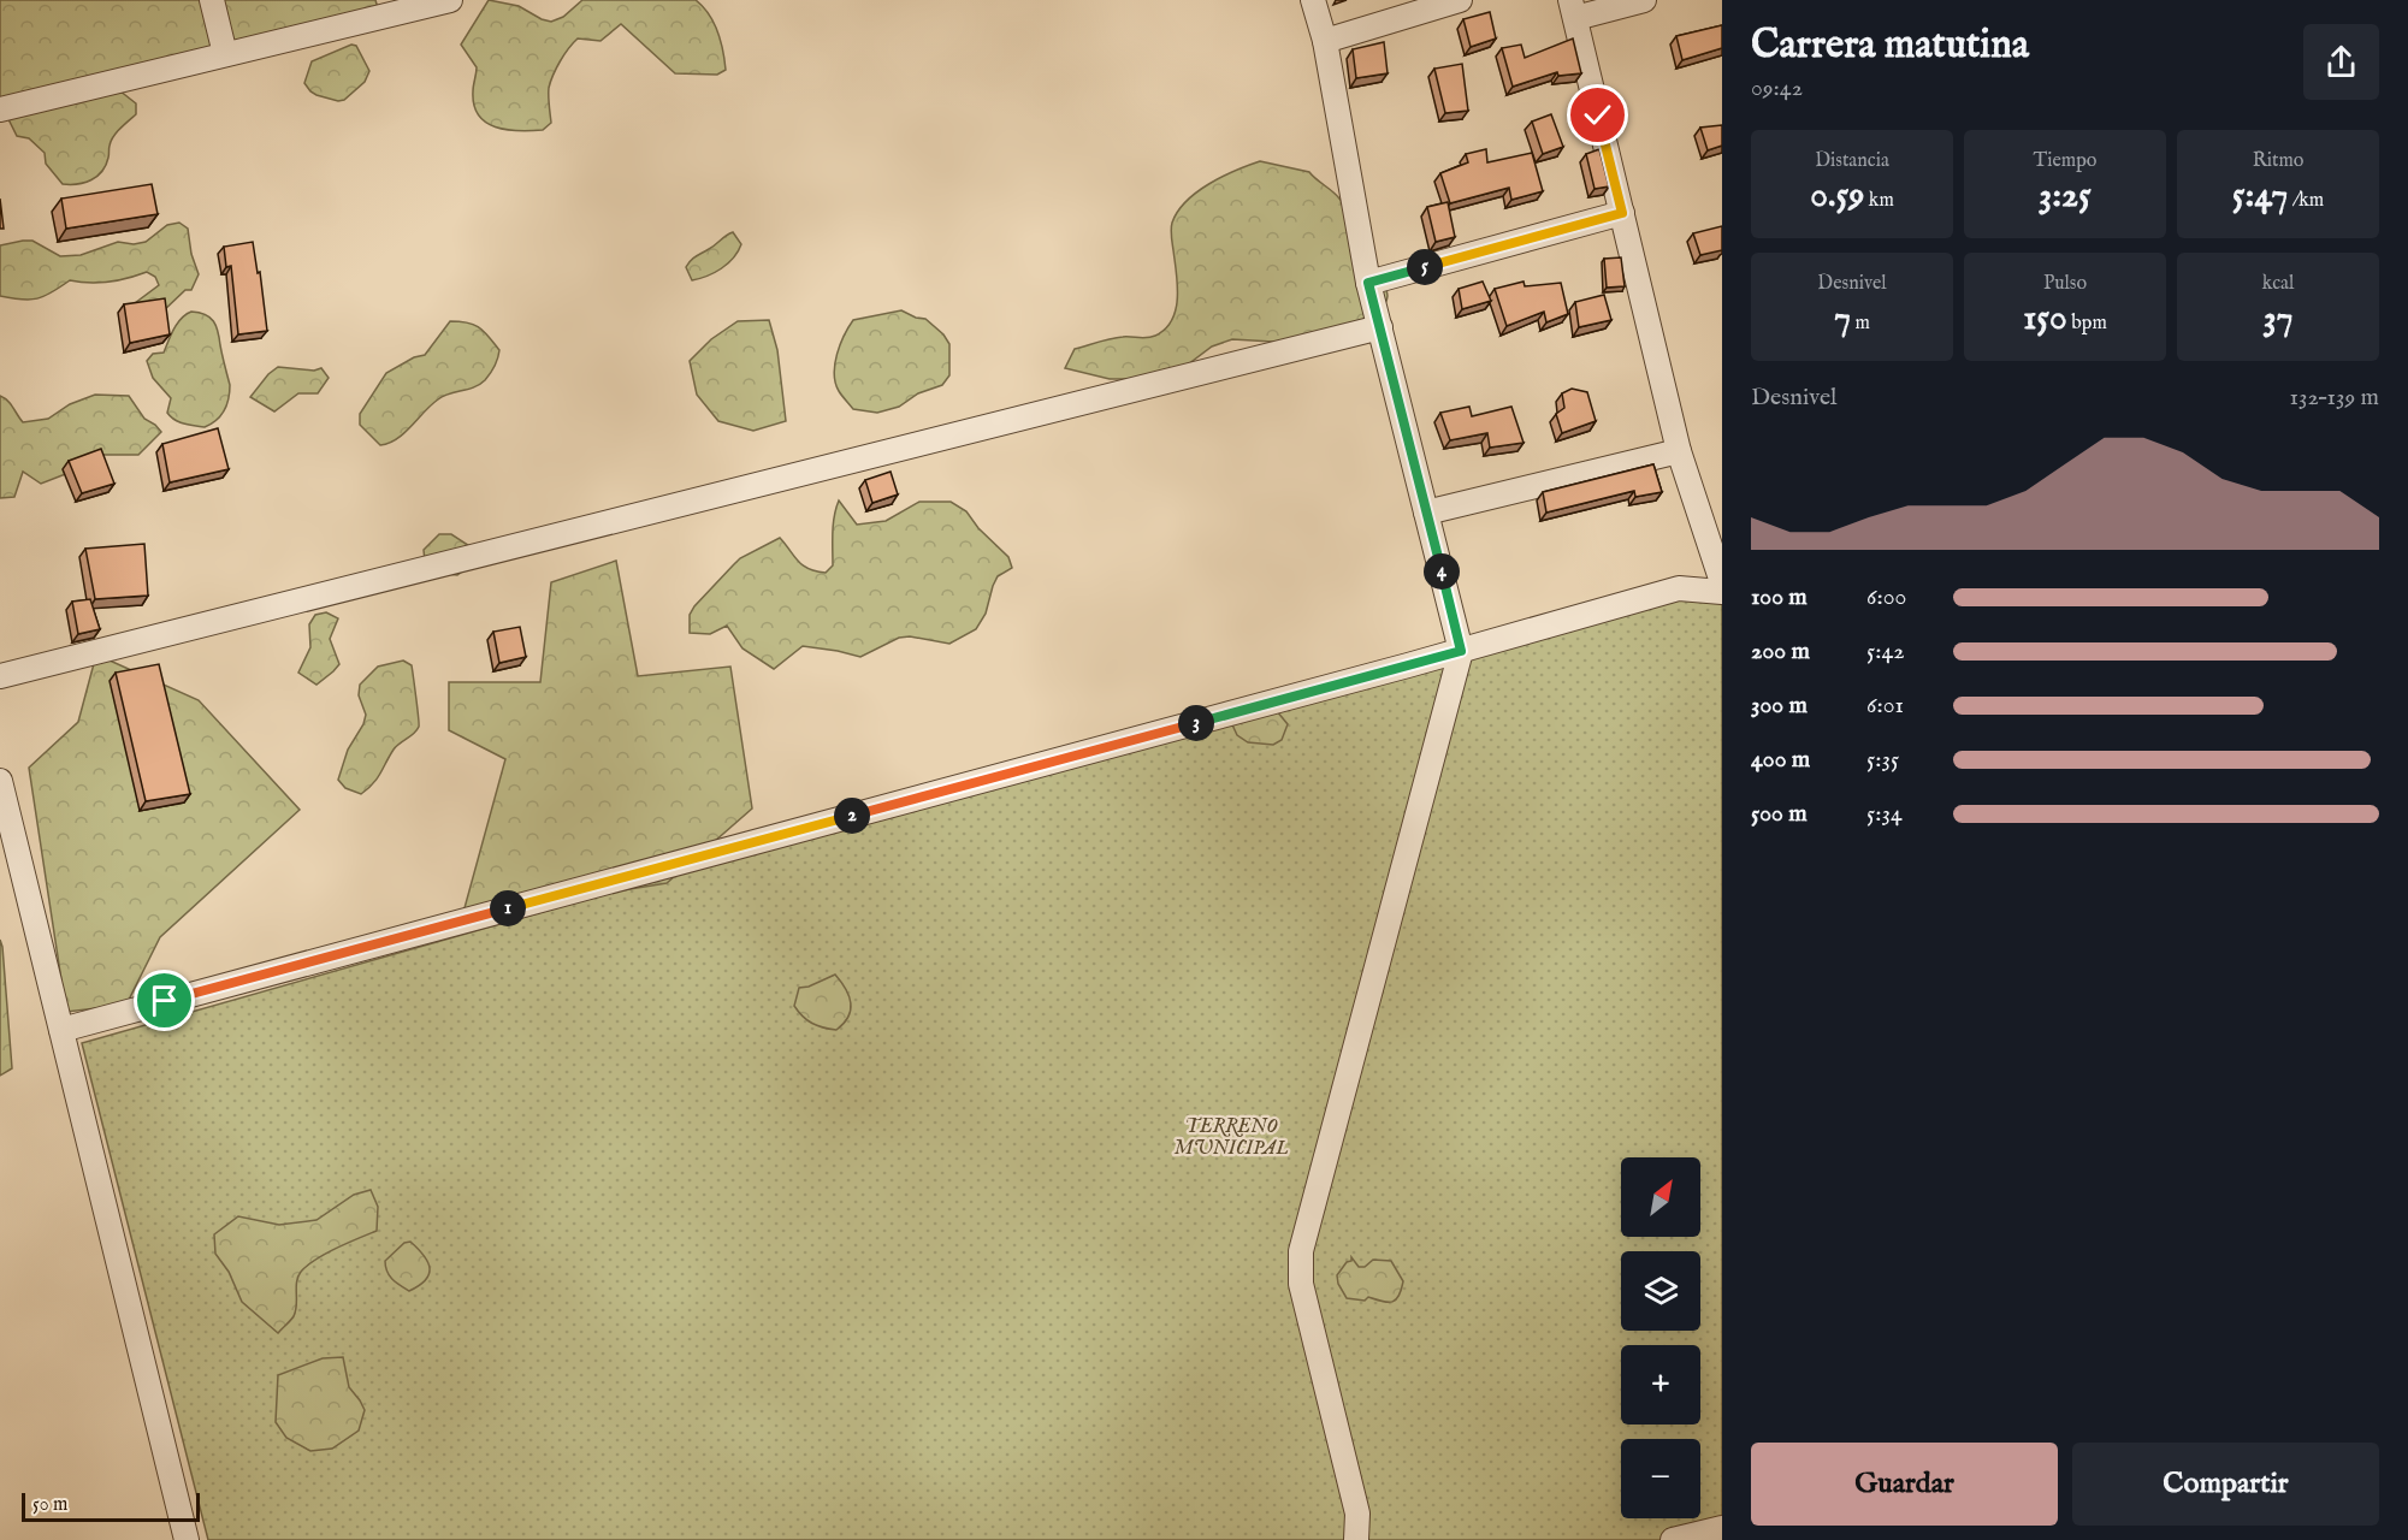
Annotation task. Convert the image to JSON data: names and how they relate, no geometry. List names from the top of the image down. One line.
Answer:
{"parks":["TERRENO MUNICIPAL"],"scale_bar":"50 m","north":"top right","page":{"heading":["Carrera matutina","09:42"],"stats":[["Distancia","0.59 km"],["Tiempo","3:25"],["Ritmo","5:47 /km"],["Desnivel","7 m"],["Pulso","150 bpm"],["kcal","37"]],"pins":["5","4","3","2","1"],"chart":["Desnivel","132–139 m"],"list":[{"name":"100 m","note":"6:00"},{"name":"200 m","note":"5:42"},{"name":"300 m","note":"6:01"},{"name":"400 m","note":"5:35"},{"name":"500 m","note":"5:34"}],"map_buttons":["+","−"],"buttons":["Guardar","Compartir"],"scale":"50 m"}}
